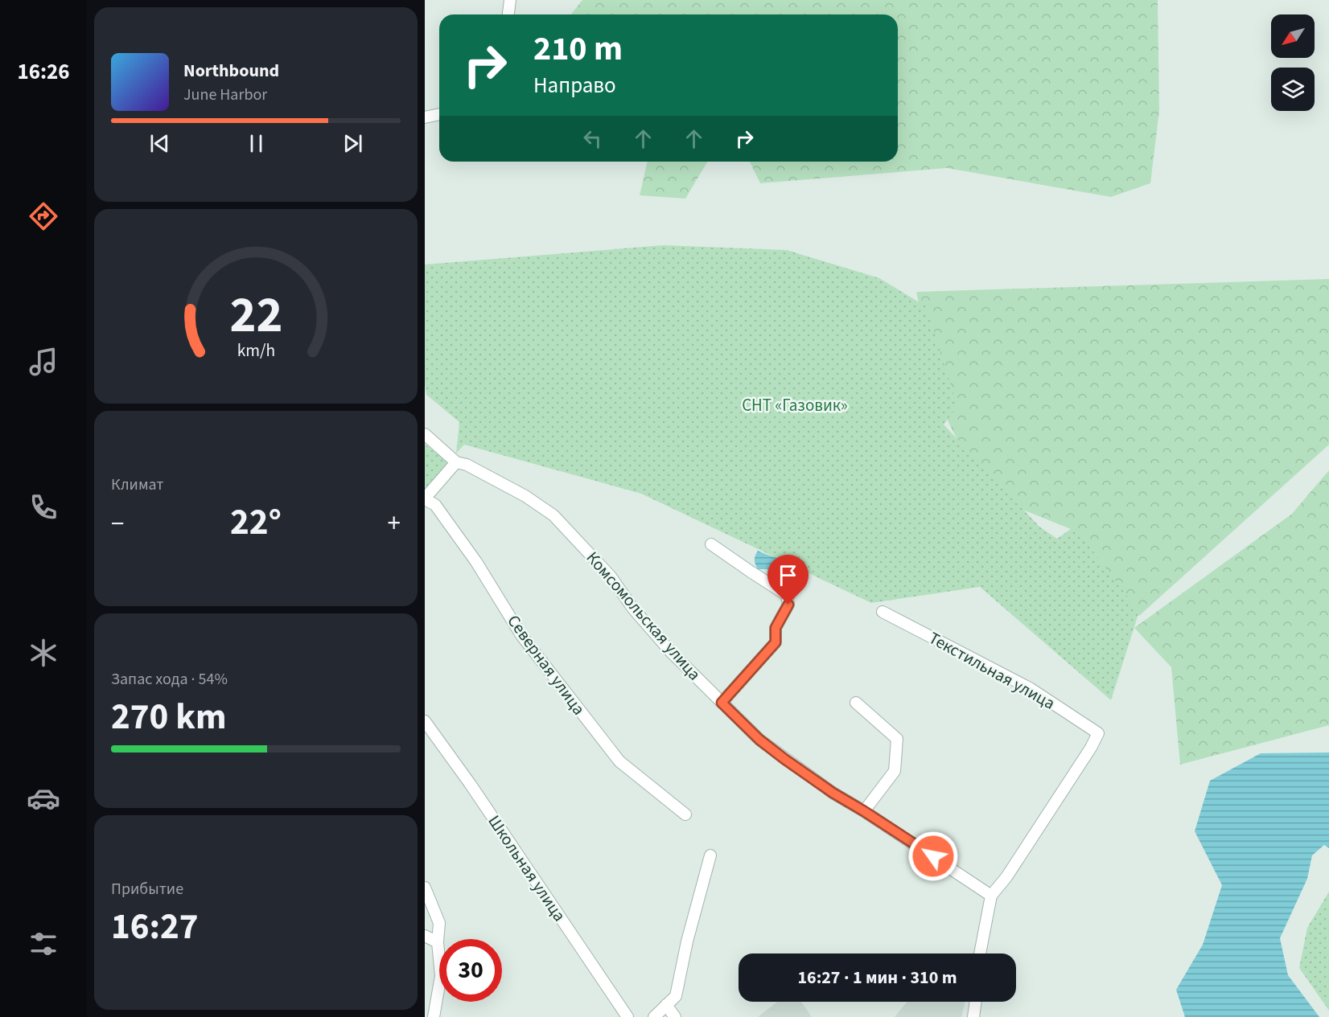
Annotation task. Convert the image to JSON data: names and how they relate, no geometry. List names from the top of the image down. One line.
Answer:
{"streets":{"street":["Комсомольская улица","Северная улица","Текстильная улица","Школьная улица"]},"crossings":[["Комсомольская улица","Текстильная улица"]],"parks":["СНТ «Газовик»"],"north":"bottom left","page":{"tabs":"16:26","turn":["210 m","Направо"],"song":["Northbound","June Harbor"],"tile":["Климат",["Запас хода · 54%","270 km"],["Прибытие","16:27"]],"heat":["−","22°","+"],"limit":"30","trip":"16:27 · 1 мин · 310 m","gauge":["22","km/h"]}}
